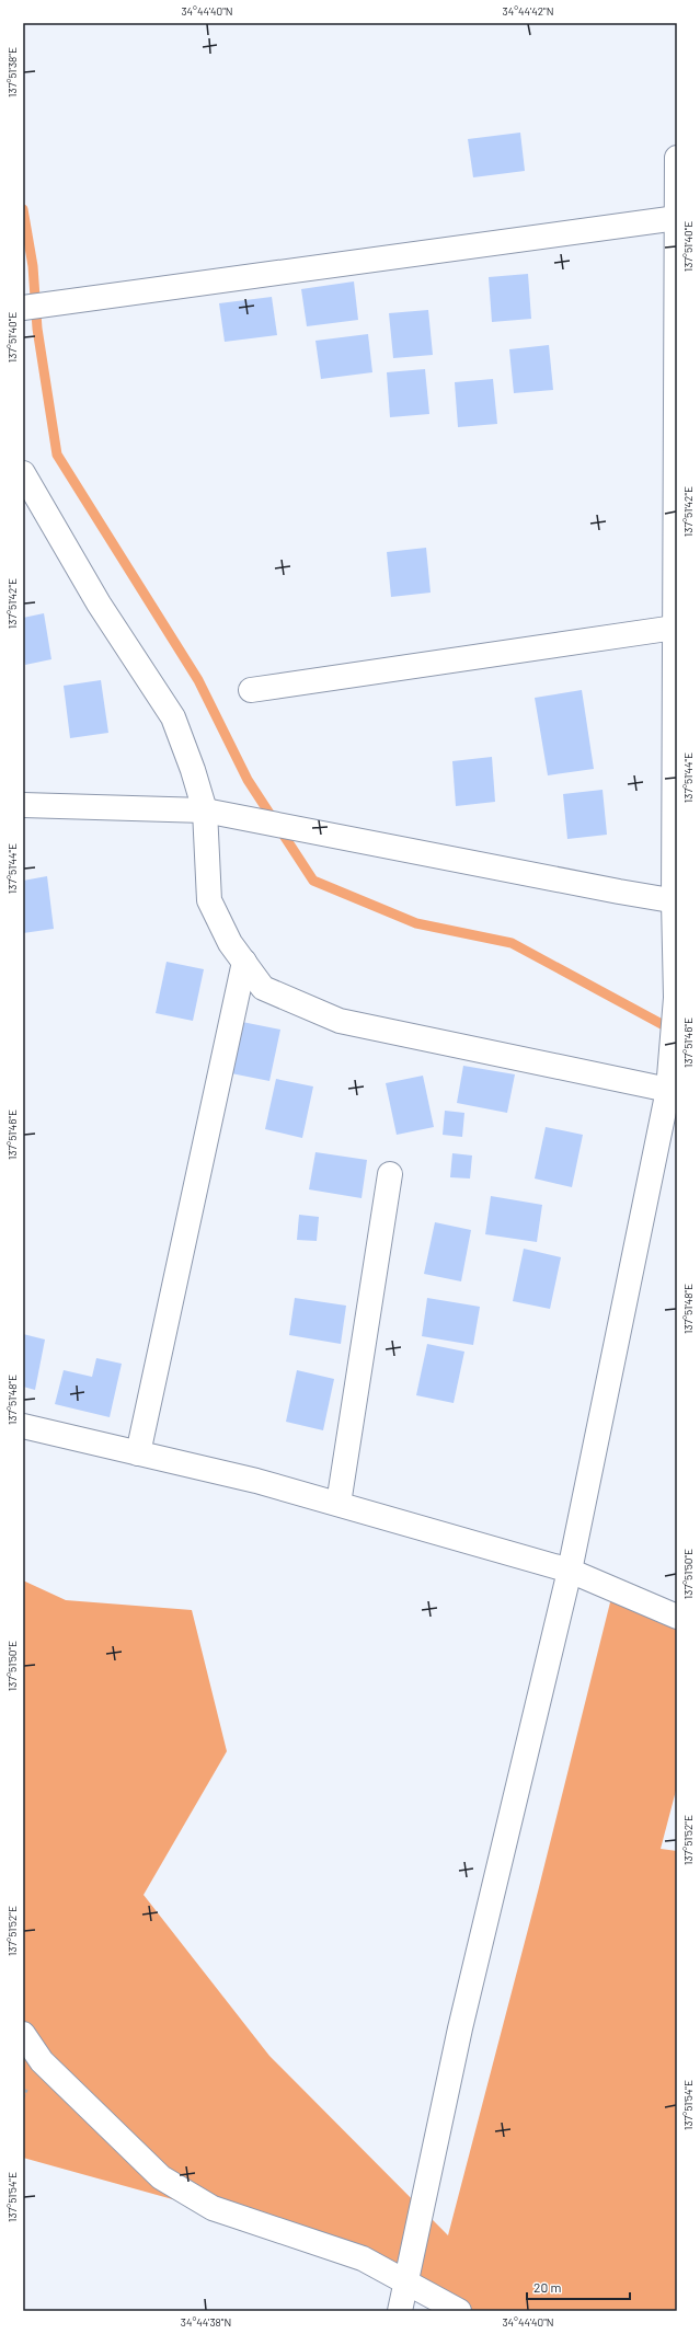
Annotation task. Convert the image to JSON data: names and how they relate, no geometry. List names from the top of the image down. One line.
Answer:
{"scale_bar":"20 m","coordinates":["34°44'40\"N","34°44'42\"N","137°51'38\"E","137°51'40\"E","137°51'42\"E","137°51'44\"E","137°51'46\"E","137°51'48\"E","137°51'50\"E","137°51'52\"E","137°51'54\"E","34°44'38\"N"]}
